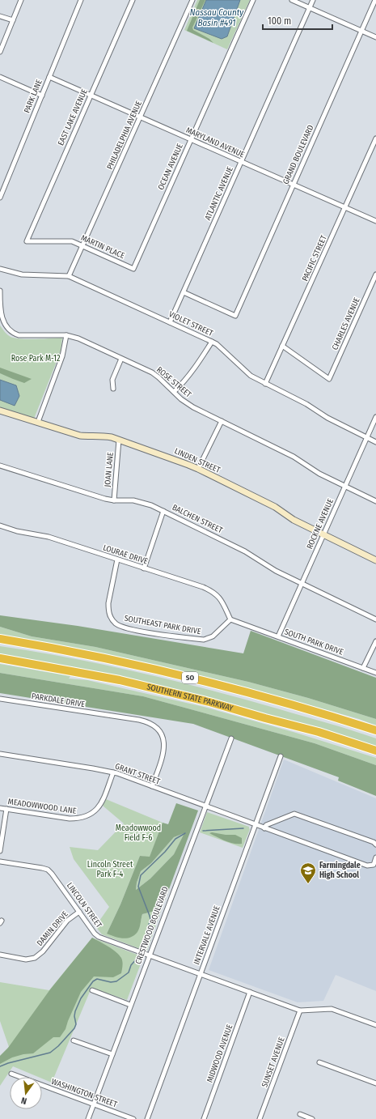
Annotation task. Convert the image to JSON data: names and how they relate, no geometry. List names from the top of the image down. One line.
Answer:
{"streets":{"highway":["SO","SOUTHERN STATE PARKWAY"],"street":["PARK LANE","EAST LAKE AVENUE","PHILADELPHIA AVENUE","MARYLAND AVENUE","GRAND BOULEVARD","OCEAN AVENUE","ATLANTIC AVENUE","MARTIN PLACE","PACIFIC STREET","VIOLET STREET","CHARLES AVENUE","ROSE STREET","LINDEN STREET","JOAN LANE","BALCHEN STREET","ROCKNE AVENUE","LOURAE DRIVE","SOUTHEAST PARK DRIVE","SOUTH PARK DRIVE","PARKDALE DRIVE","GRANT STREET","MEADOWWOOD LANE","LINCOLN STREET","CRESTWOOD BOULEVARD","DAMIN DRIVE","INTERVALE AVENUE","MIDWOOD AVENUE","SUNSET AVENUE","WASHINGTON STREET"]},"crossings":[["PARK LANE","MARYLAND AVENUE"],["EAST LAKE AVENUE","MARYLAND AVENUE"],["EAST LAKE AVENUE","MARTIN PLACE"],["PHILADELPHIA AVENUE","MARYLAND AVENUE"],["PHILADELPHIA AVENUE","MARTIN PLACE"],["PHILADELPHIA AVENUE","VIOLET STREET"],["MARYLAND AVENUE","GRAND BOULEVARD"],["MARYLAND AVENUE","OCEAN AVENUE"],["MARYLAND AVENUE","ATLANTIC AVENUE"],["MARYLAND AVENUE","PACIFIC STREET"],["GRAND BOULEVARD","ATLANTIC AVENUE"],["OCEAN AVENUE","MARTIN PLACE"],["ATLANTIC AVENUE","VIOLET STREET"],["PACIFIC STREET","VIOLET STREET"],["PACIFIC STREET","CHARLES AVENUE"],["VIOLET STREET","ROCKNE AVENUE"],["ROSE STREET","ROCKNE AVENUE"],["LINDEN STREET","JOAN LANE"],["LINDEN STREET","ROCKNE AVENUE"],["JOAN LANE","BALCHEN STREET"],["BALCHEN STREET","ROCKNE AVENUE"],["ROCKNE AVENUE","SOUTH PARK DRIVE"],["LOURAE DRIVE","SOUTHEAST PARK DRIVE"],["LOURAE DRIVE","SOUTH PARK DRIVE"],["SOUTHEAST PARK DRIVE","SOUTH PARK DRIVE"],["PARKDALE DRIVE","GRANT STREET"],["GRANT STREET","MEADOWWOOD LANE"],["GRANT STREET","CRESTWOOD BOULEVARD"],["GRANT STREET","INTERVALE AVENUE"],["LINCOLN STREET","CRESTWOOD BOULEVARD"],["LINCOLN STREET","DAMIN DRIVE"],["LINCOLN STREET","INTERVALE AVENUE"],["LINCOLN STREET","MIDWOOD AVENUE"],["LINCOLN STREET","SUNSET AVENUE"],["CRESTWOOD BOULEVARD","WASHINGTON STREET"]],"water":["Nassau County Basin #491"],"parks":["Rose Park M-12","Meadowwood Field F-6","Lincoln Street Park F-4"],"places":{"school or university":["Farmingdale High School"]},"scale_bar":"100 m","north":"bottom"}
